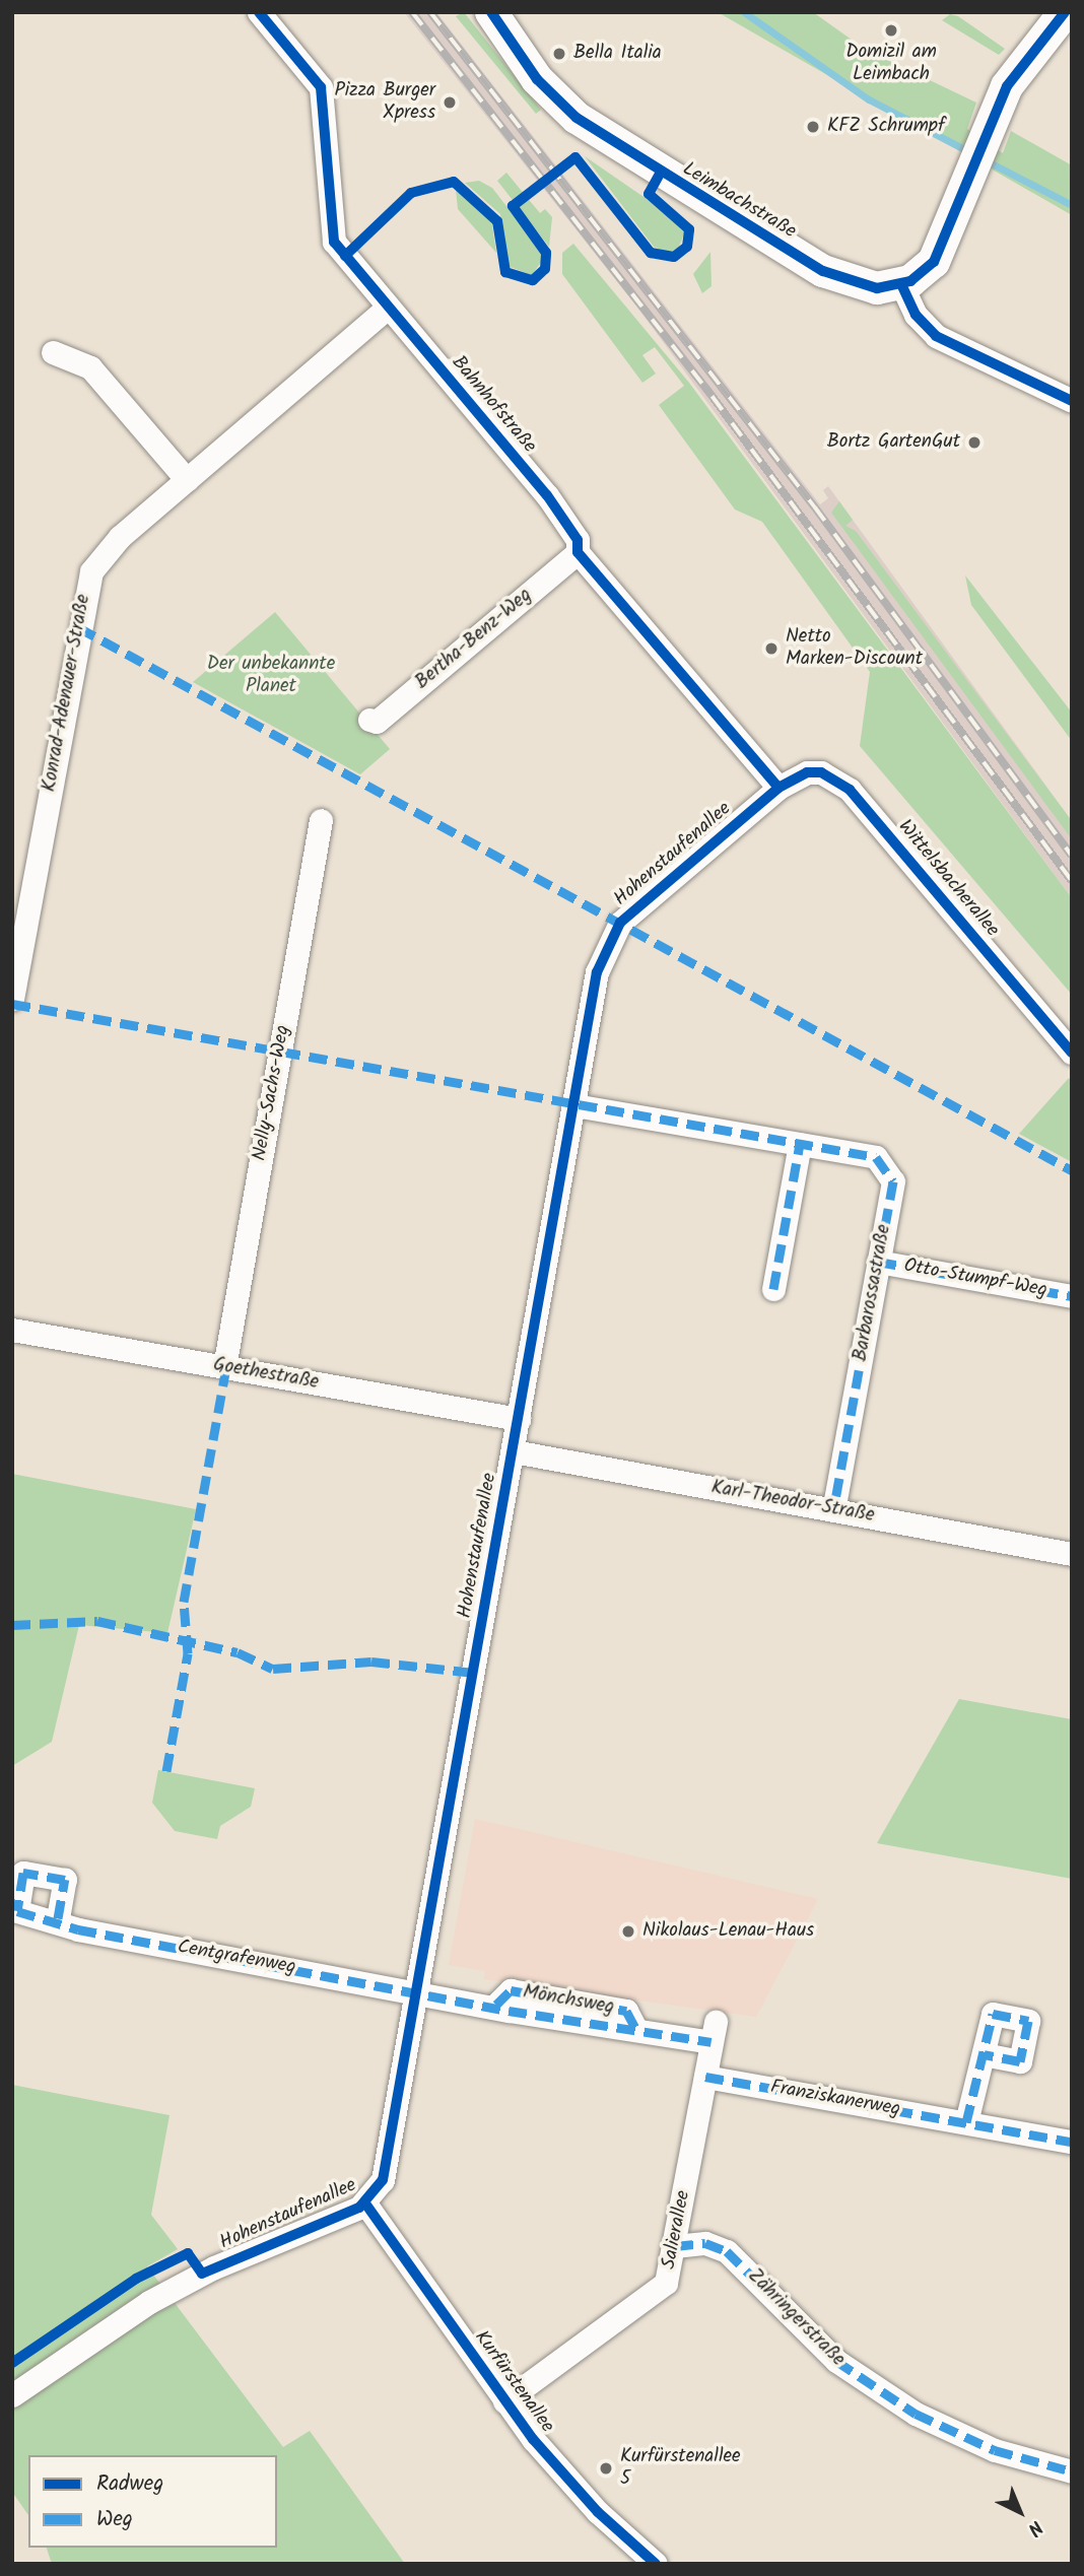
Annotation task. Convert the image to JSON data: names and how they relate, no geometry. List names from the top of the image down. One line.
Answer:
{"streets":{"street":["Leimbachstraße","Bahnhofstraße","Bertha-Benz-Weg","Konrad-Adenauer-Straße","Hohenstaufenallee","Wittelsbacherallee","Nelly-Sachs-Weg","Otto-Stumpf-Weg","Barbarossastraße","Goethestraße","Karl-Theodor-Straße","Centgrafenweg","Mönchsweg","Franziskanerweg","Salierallee","Zähringerstraße","Kurfürstenallee"]},"crossings":[["Bahnhofstraße","Bertha-Benz-Weg"],["Bahnhofstraße","Konrad-Adenauer-Straße"],["Bahnhofstraße","Hohenstaufenallee"],["Bahnhofstraße","Wittelsbacherallee"],["Hohenstaufenallee","Wittelsbacherallee"],["Hohenstaufenallee","Barbarossastraße"],["Hohenstaufenallee","Goethestraße"],["Hohenstaufenallee","Karl-Theodor-Straße"],["Hohenstaufenallee","Centgrafenweg"],["Hohenstaufenallee","Mönchsweg"],["Hohenstaufenallee","Kurfürstenallee"],["Nelly-Sachs-Weg","Goethestraße"],["Otto-Stumpf-Weg","Barbarossastraße"],["Barbarossastraße","Karl-Theodor-Straße"],["Centgrafenweg","Mönchsweg"],["Mönchsweg","Salierallee"],["Franziskanerweg","Salierallee"],["Salierallee","Zähringerstraße"],["Salierallee","Kurfürstenallee"]],"parks":["Der unbekannte Planet"],"places":["Domizil am Leimbach","Bella Italia","Pizza Burger Xpress","KFZ Schrumpf","Bortz GartenGut","Netto Marken-Discount","Nikolaus-Lenau-Haus","Kurfürstenallee 5"],"legend":["Radweg","Weg"],"north":"bottom right"}
